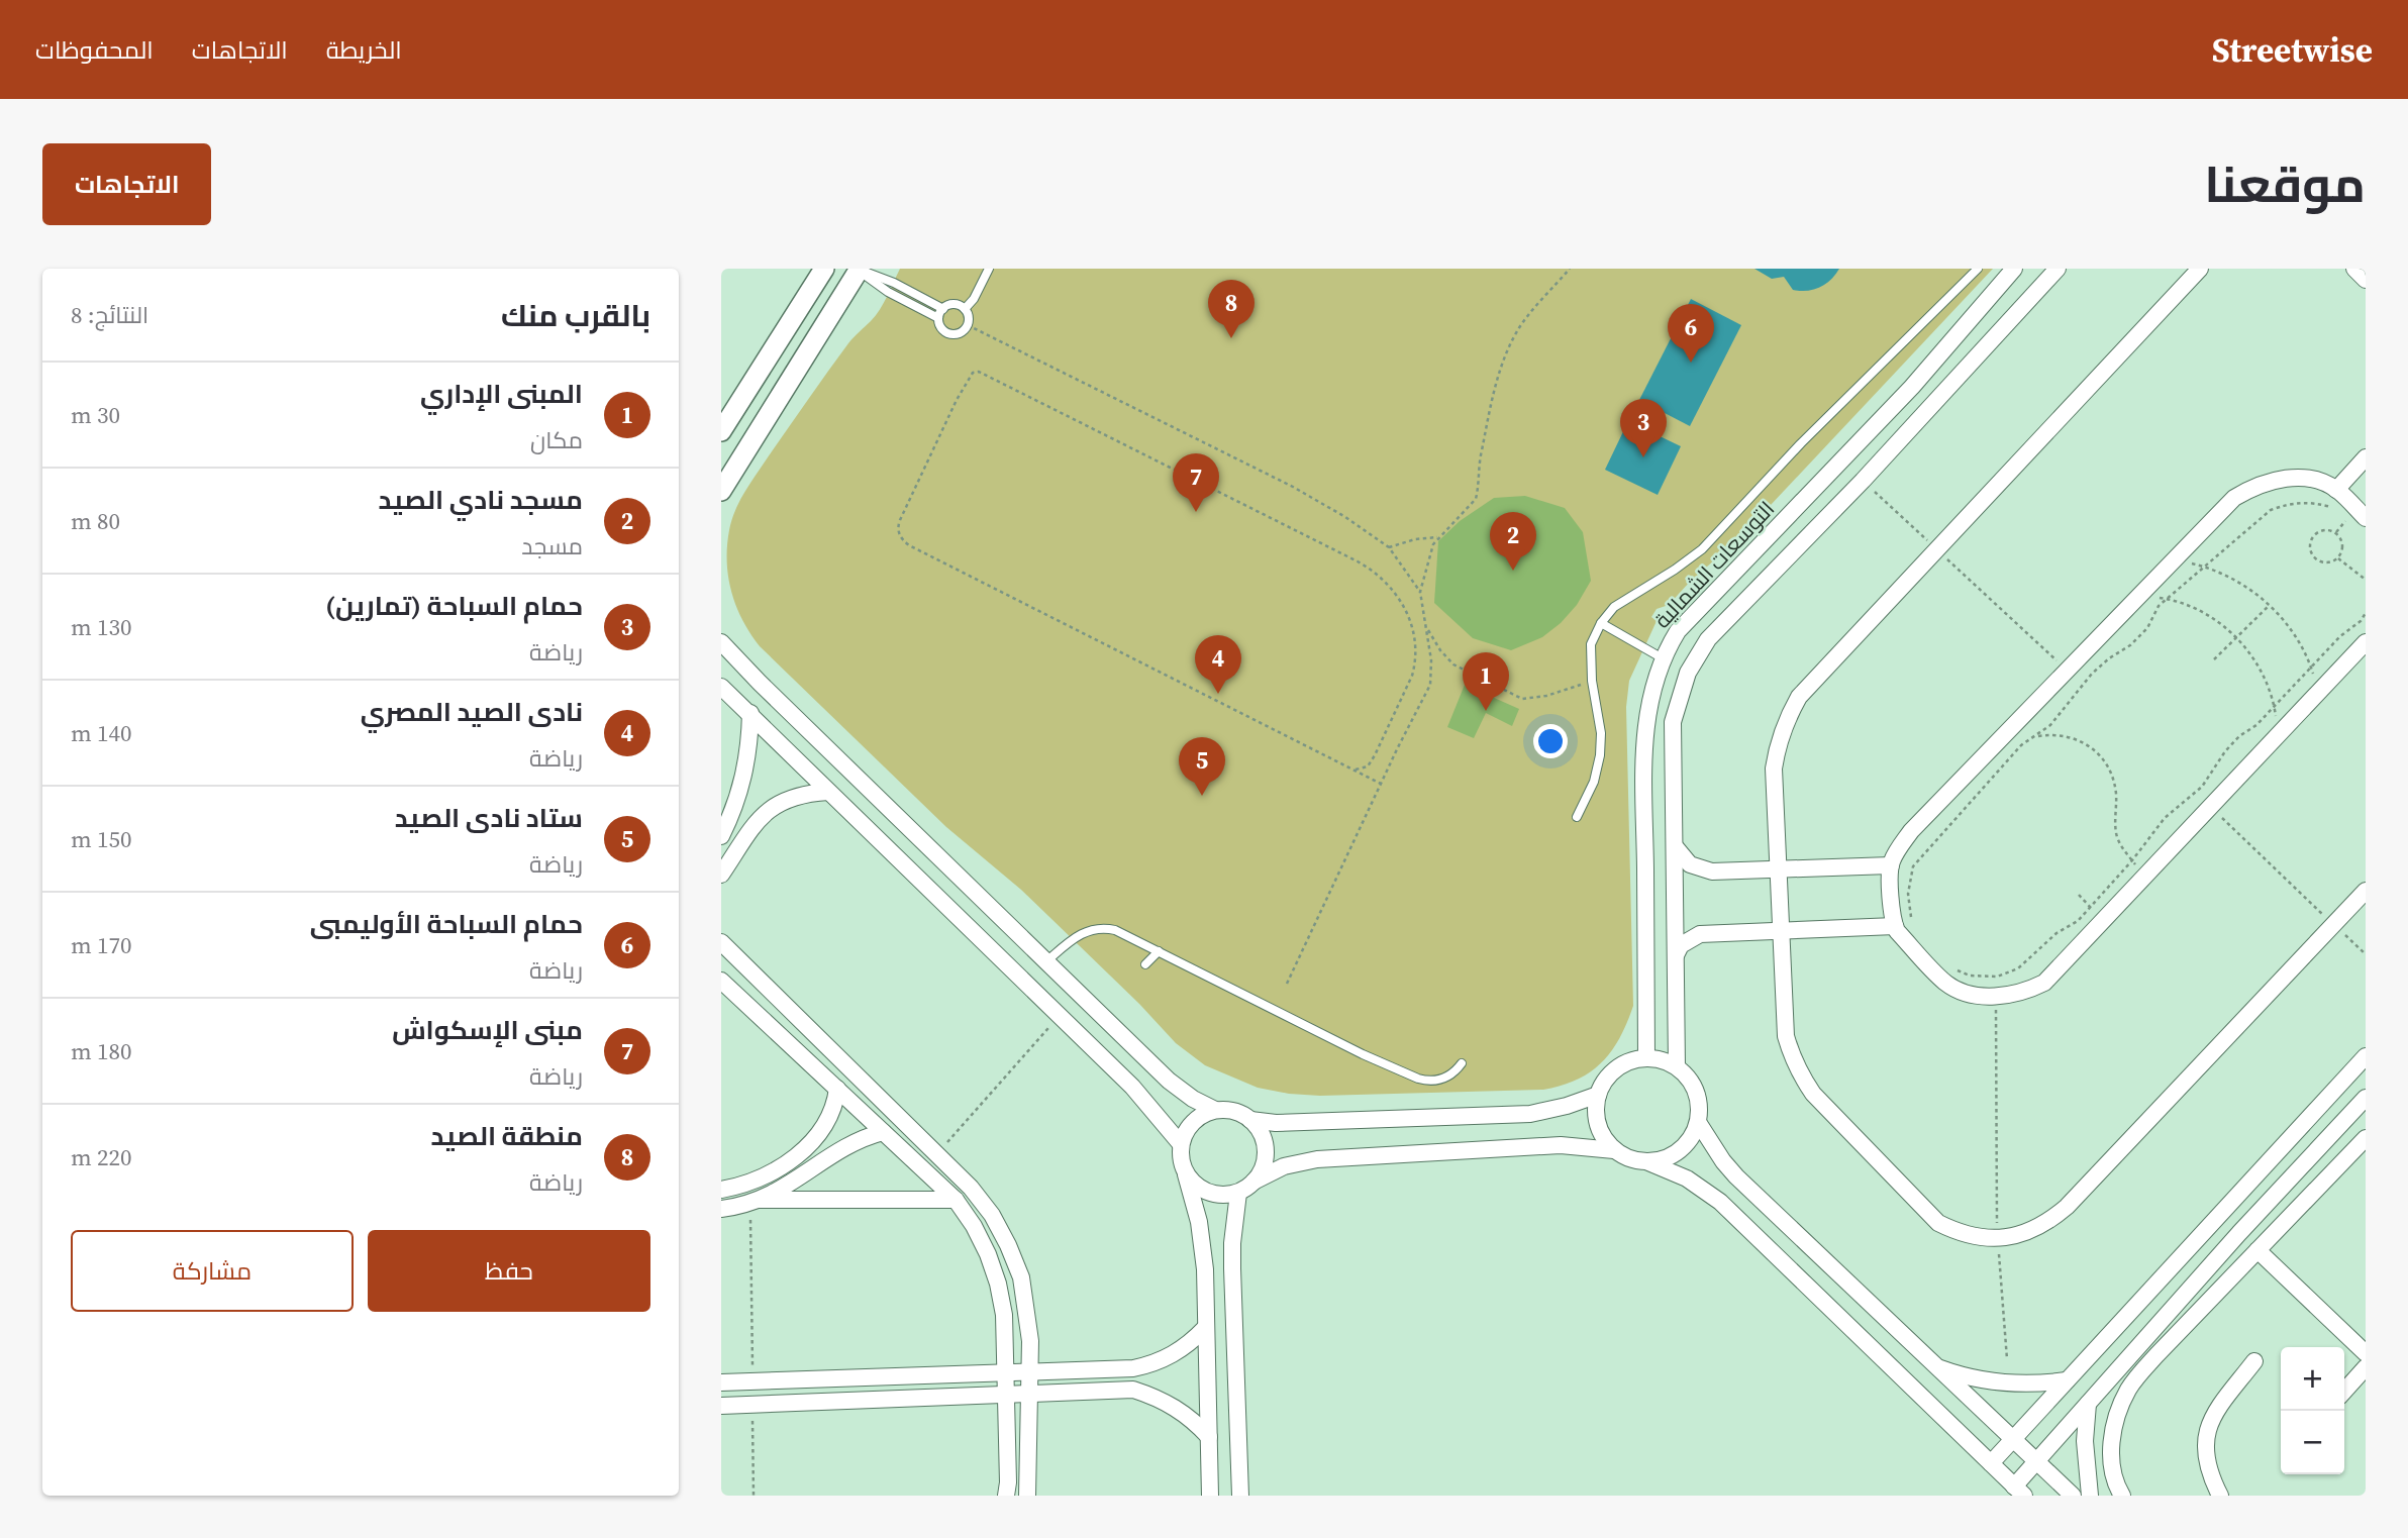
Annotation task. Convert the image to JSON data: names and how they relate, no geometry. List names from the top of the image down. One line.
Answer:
{"streets":{"street":["التوسعات الشمالية"]},"page":{"header":"Streetwise","nav":["الخريطة","الاتجاهات","المحفوظات"],"title":"موقعنا","buttons":["الاتجاهات",["حفظ","مشاركة"]],"heading":["بالقرب منك","النتائج: 8"],"pins":["8","6","3","7","2","4","1","5"],"list":[{"mark":"1","name":"المبنى الإداري","note":"مكان","value":"30 m"},{"mark":"2","name":"مسجد نادي الصيد","note":"مسجد","value":"80 m"},{"mark":"3","name":"حمام السباحة (تمارين)","note":"رياضة","value":"130 m"},{"mark":"4","name":"نادى الصيد المصري","note":"رياضة","value":"140 m"},{"mark":"5","name":"ستاد نادى الصيد","note":"رياضة","value":"150 m"},{"mark":"6","name":"حمام السباحة الأوليمبى","note":"رياضة","value":"170 m"},{"mark":"7","name":"مبنى الإسكواش","note":"رياضة","value":"180 m"},{"mark":"8","name":"منطقة الصيد","note":"رياضة","value":"220 m"}],"map_buttons":["+","−"]}}
